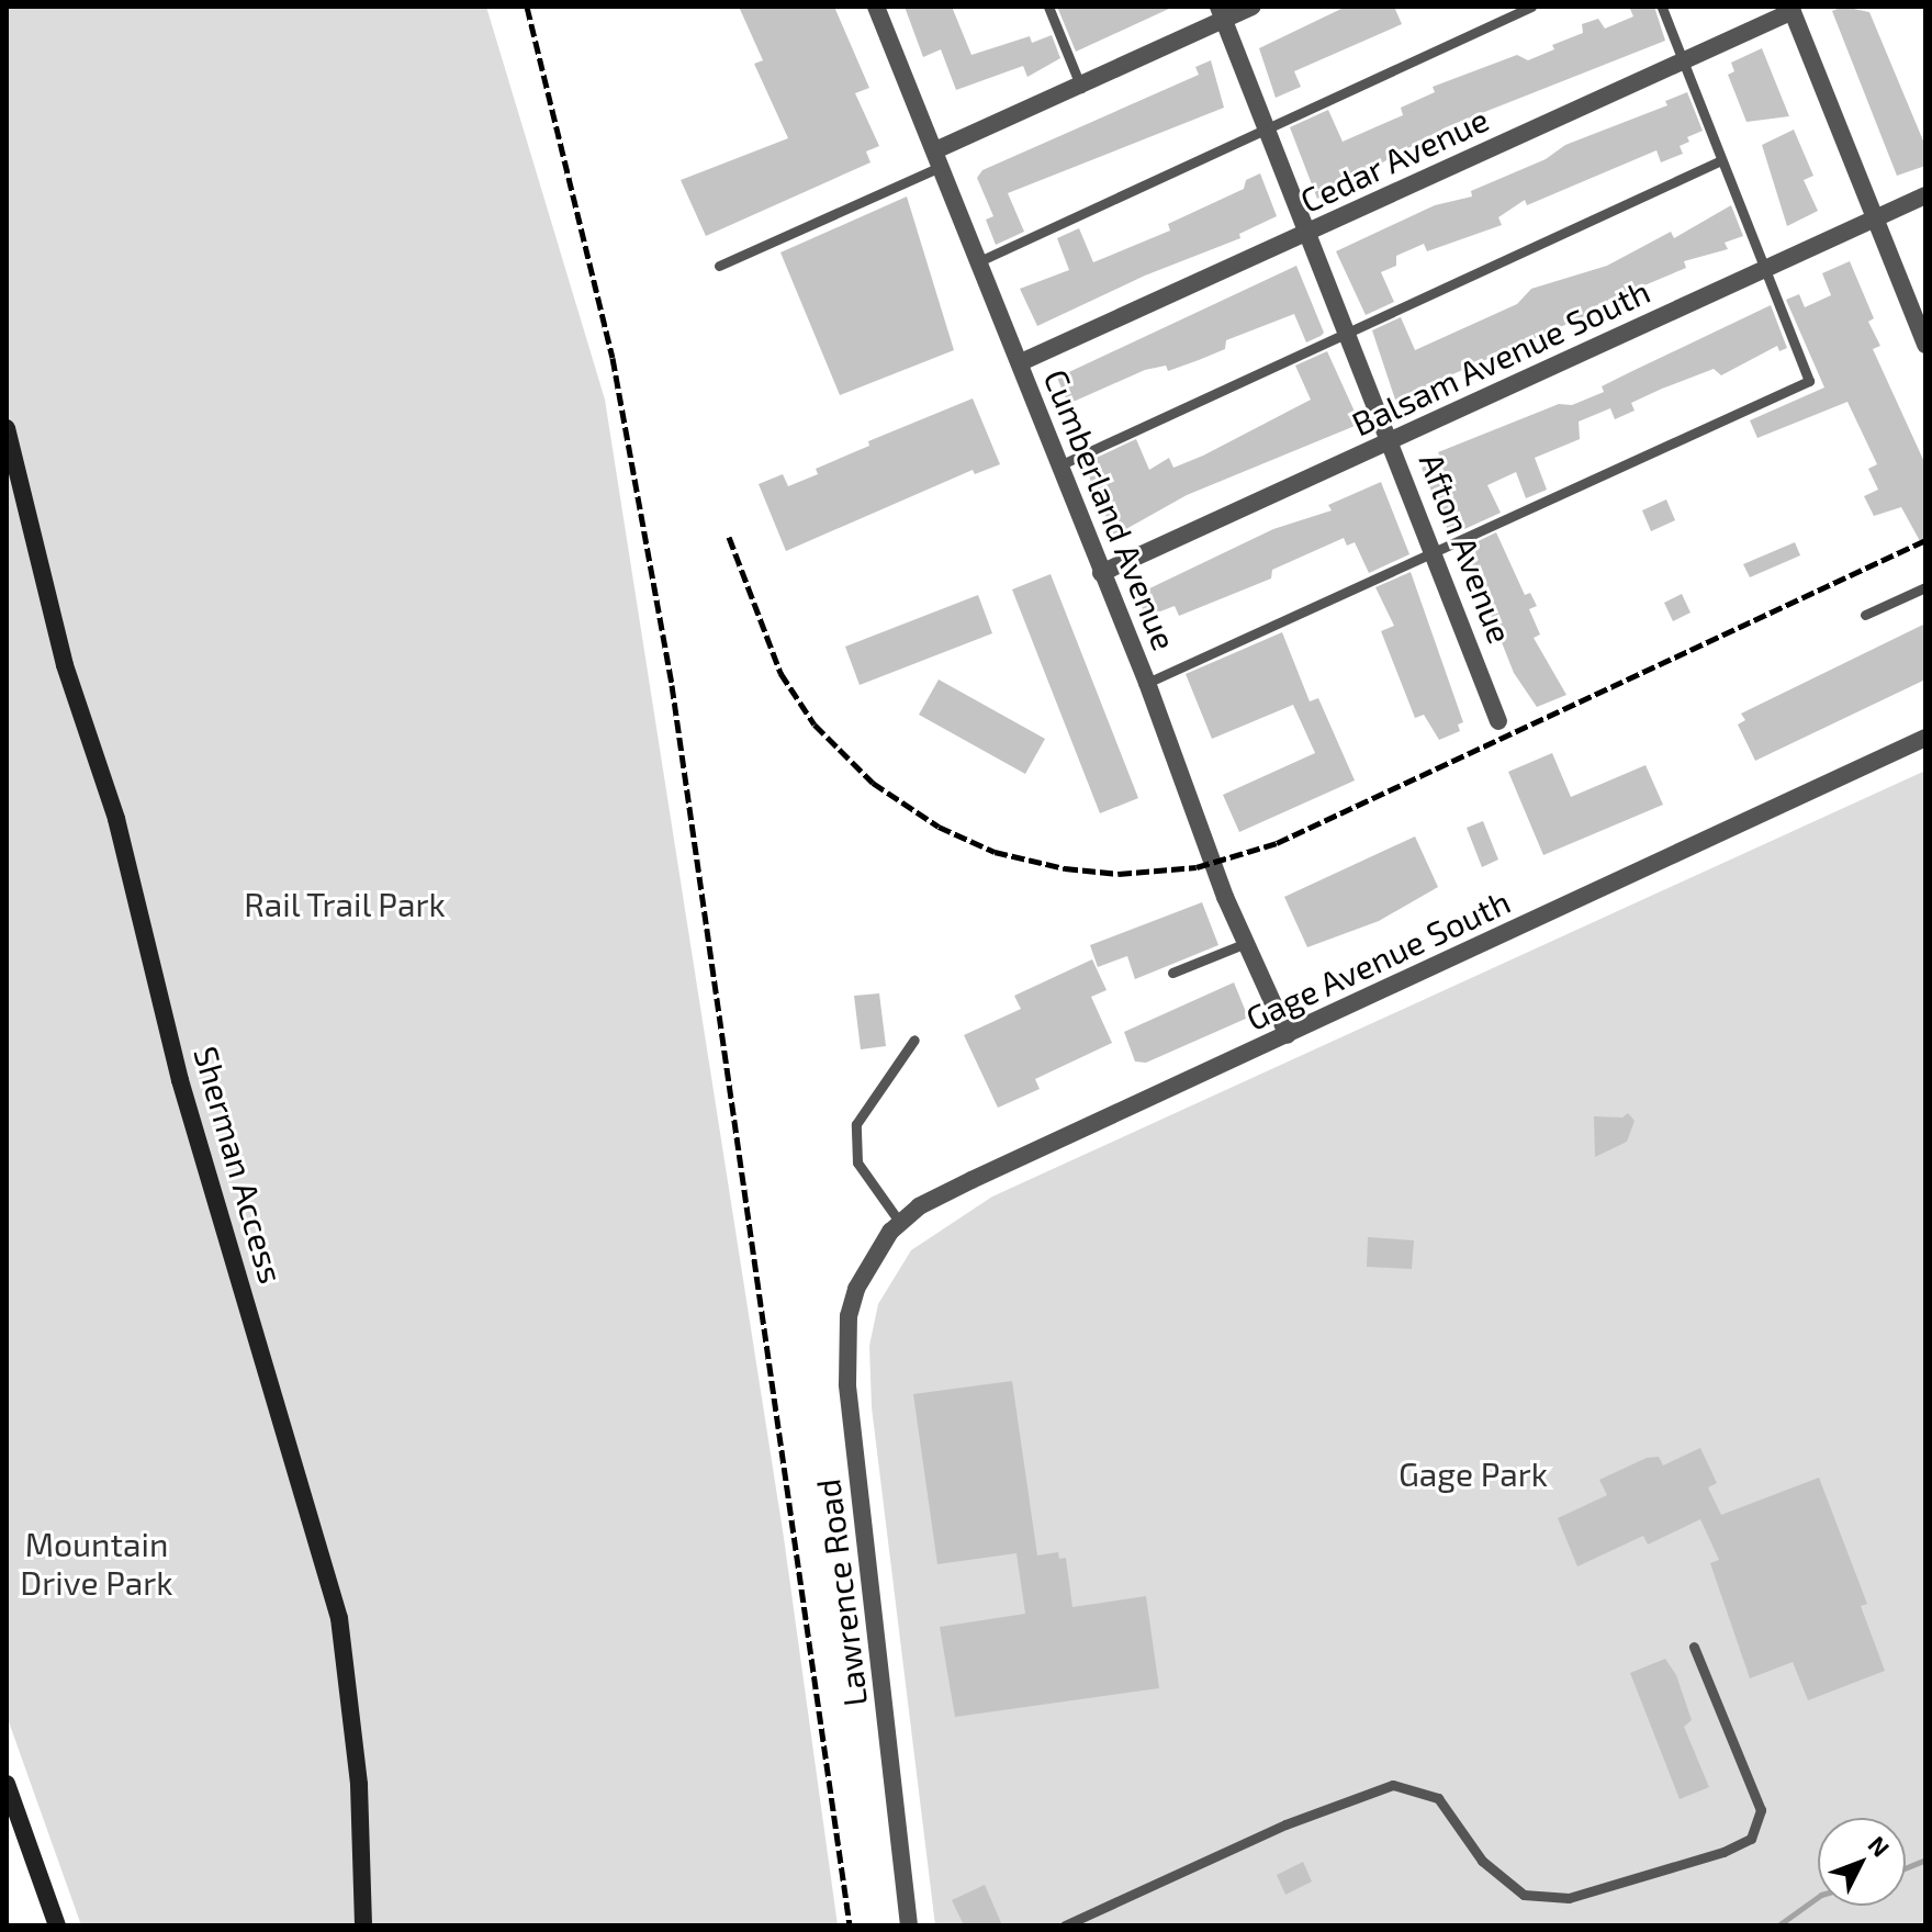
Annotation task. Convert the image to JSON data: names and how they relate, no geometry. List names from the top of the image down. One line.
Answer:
{"streets":{"main road":["Sherman Access"],"street":["Cedar Avenue","Balsam Avenue South","Cumberland Avenue","Afton Avenue","Gage Avenue South","Lawrence Road"]},"crossings":[["Cedar Avenue","Cumberland Avenue"],["Cedar Avenue","Afton Avenue"],["Balsam Avenue South","Cumberland Avenue"],["Balsam Avenue South","Afton Avenue"],["Cumberland Avenue","Gage Avenue South"],["Gage Avenue South","Lawrence Road"]],"parks":["Rail Trail Park","Gage Park","Mountain Drive Park"],"north":"top right"}
